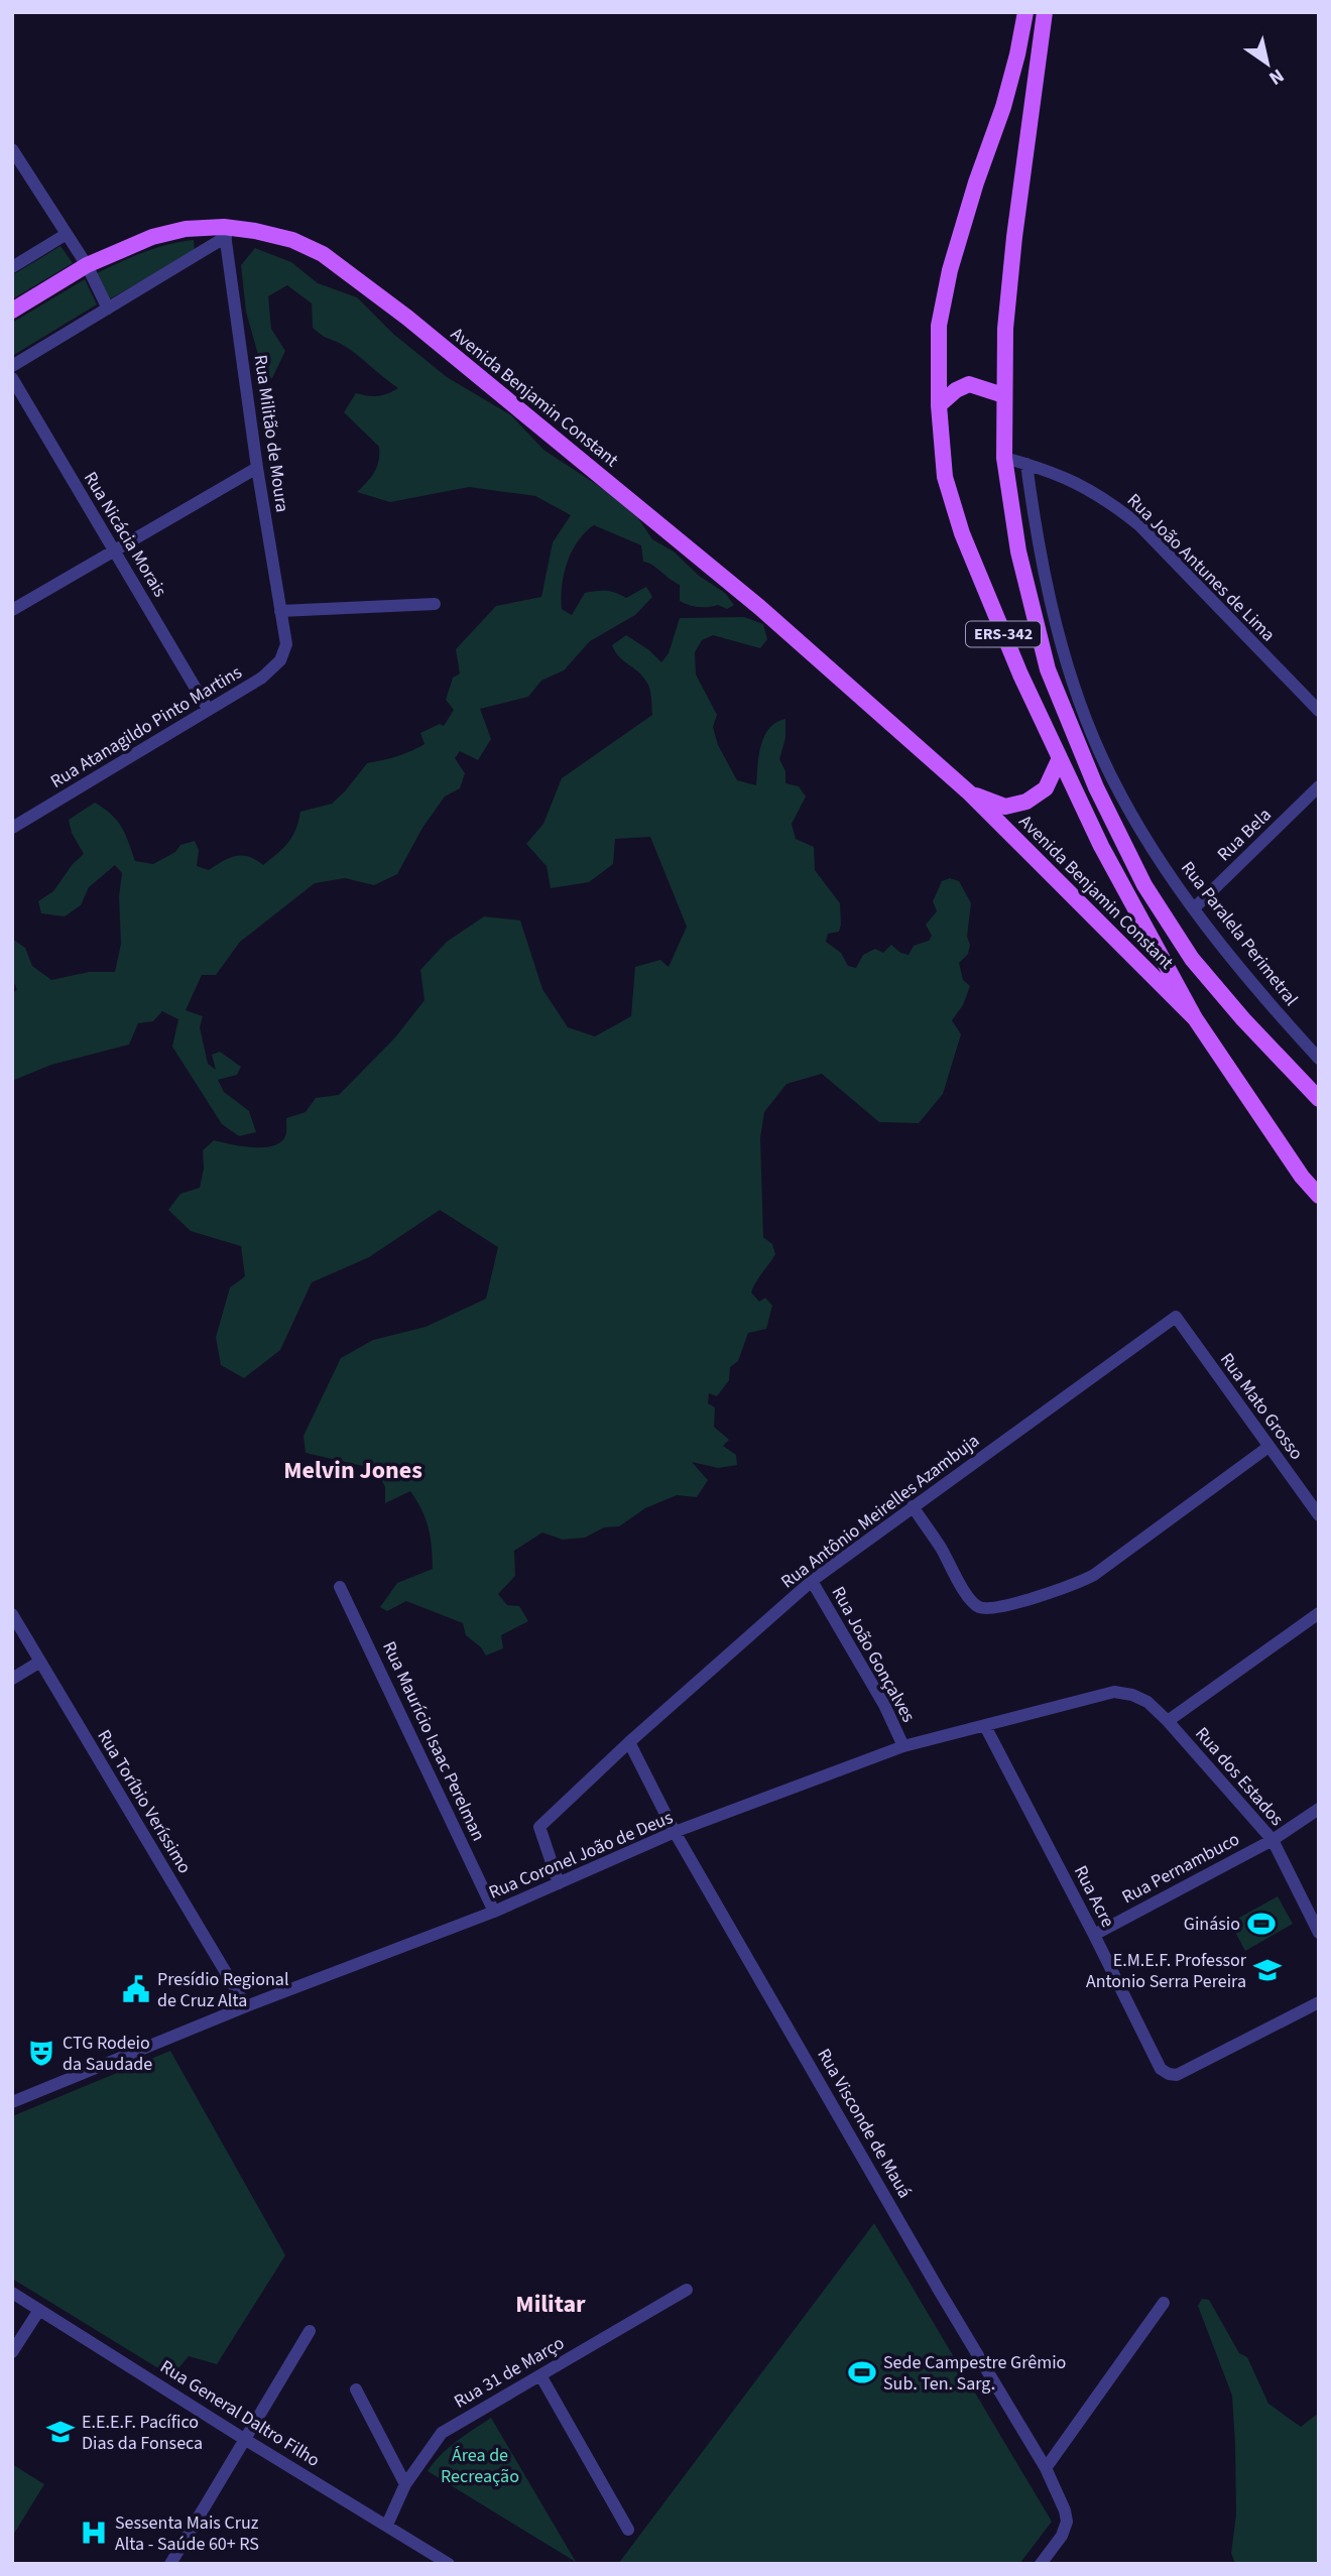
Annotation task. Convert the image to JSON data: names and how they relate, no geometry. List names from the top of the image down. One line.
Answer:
{"streets":{"main road":["Avenida Benjamin Constant","ERS-342"],"street":["Rua Militão de Moura","Rua Nicácia Morais","Rua João Antunes de Lima","Rua Atanagildo Pinto Martins","Rua Bela","Rua Paralela Perimetral","Rua Mato Grosso","Rua Antônio Meirelles Azambuja","Rua João Gonçalves","Rua Maurício Isaac Perelman","Rua dos Estados","Rua Toríbio Veríssimo","Rua Coronel João de Deus","Rua Pernambuco","Rua Acre","Rua Visconde de Mauá","Rua 31 de Março","Rua General Daltro Filho"]},"crossings":[["Avenida Benjamin Constant","Rua Militão de Moura"],["Avenida Benjamin Constant","ERS-342"],["Rua Militão de Moura","Rua Atanagildo Pinto Martins"],["Rua Nicácia Morais","Rua Atanagildo Pinto Martins"],["Rua João Antunes de Lima","ERS-342"],["Rua João Antunes de Lima","Rua Paralela Perimetral"],["Rua Bela","Rua Paralela Perimetral"],["Rua Mato Grosso","Rua Antônio Meirelles Azambuja"],["Rua Antônio Meirelles Azambuja","Rua João Gonçalves"],["Rua Antônio Meirelles Azambuja","Rua Coronel João de Deus"],["Rua Antônio Meirelles Azambuja","Rua Visconde de Mauá"],["Rua João Gonçalves","Rua Coronel João de Deus"],["Rua Maurício Isaac Perelman","Rua Coronel João de Deus"],["Rua dos Estados","Rua Coronel João de Deus"],["Rua dos Estados","Rua Pernambuco"],["Rua Toríbio Veríssimo","Rua Coronel João de Deus"],["Rua Coronel João de Deus","Rua Acre"],["Rua Coronel João de Deus","Rua Visconde de Mauá"],["Rua Pernambuco","Rua Acre"],["Rua 31 de Março","Rua General Daltro Filho"]],"districts":["Melvin Jones","Militar"],"parks":["Área de Recreação"],"places":{"sports":["Ginásio","Sede Campestre Grêmio Sub. Ten. Sarg."],"school or university":["E.M.E.F. Professor Antonio Serra Pereira","E.E.E.F. Pacífico Dias da Fonseca"],"public building":["Presídio Regional de Cruz Alta"],"theatre":["CTG Rodeio da Saudade"],"hospital":["Sessenta Mais Cruz Alta - Saúde 60+ RS"]},"north":"bottom right"}
